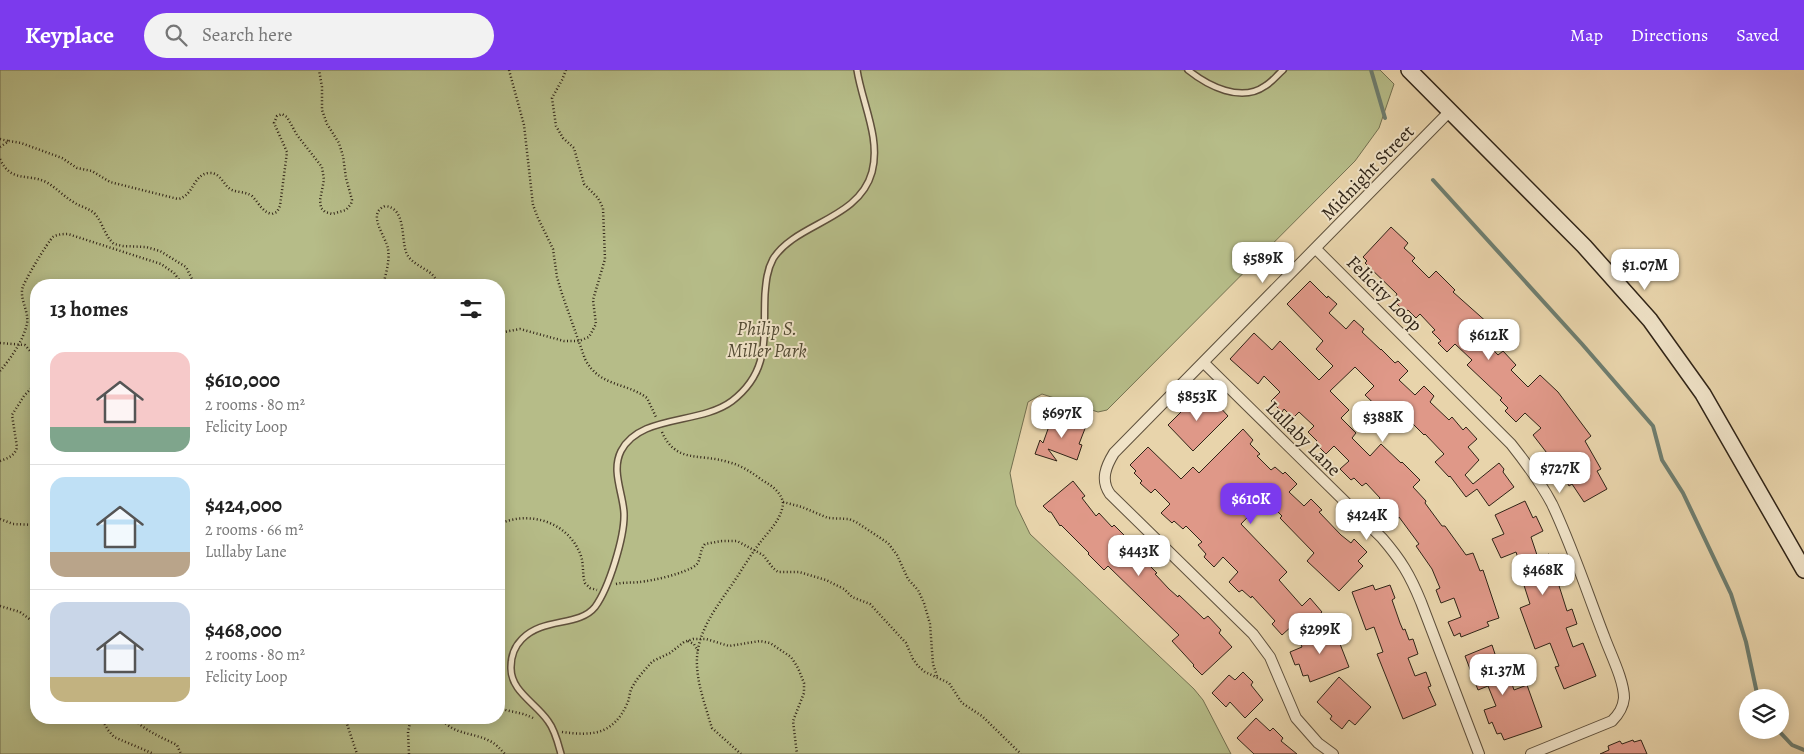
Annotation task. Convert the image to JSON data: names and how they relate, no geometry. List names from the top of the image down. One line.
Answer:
{"streets":{"street":["Midnight Street","Felicity Loop","Lullaby Lane"]},"crossings":[["Midnight Street","Felicity Loop"],["Midnight Street","Lullaby Lane"]],"parks":["Philip S. Miller Park"],"page":{"header":"Keyplace","search":"Search here","nav":["Map","Directions","Saved"],"price":["$589K","$1.07M","$612K","$853K","$697K","$388K","$727K","$610K","$424K","$443K","$468K","$299K","$1.37M"],"heading":"13 homes","list":[{"name":"$610,000","note":"2 rooms · 80 m² · Felicity Loop"},{"name":"$424,000","note":"2 rooms · 66 m² · Lullaby Lane"},{"name":"$468,000","note":"2 rooms · 80 m² · Felicity Loop"}]}}
